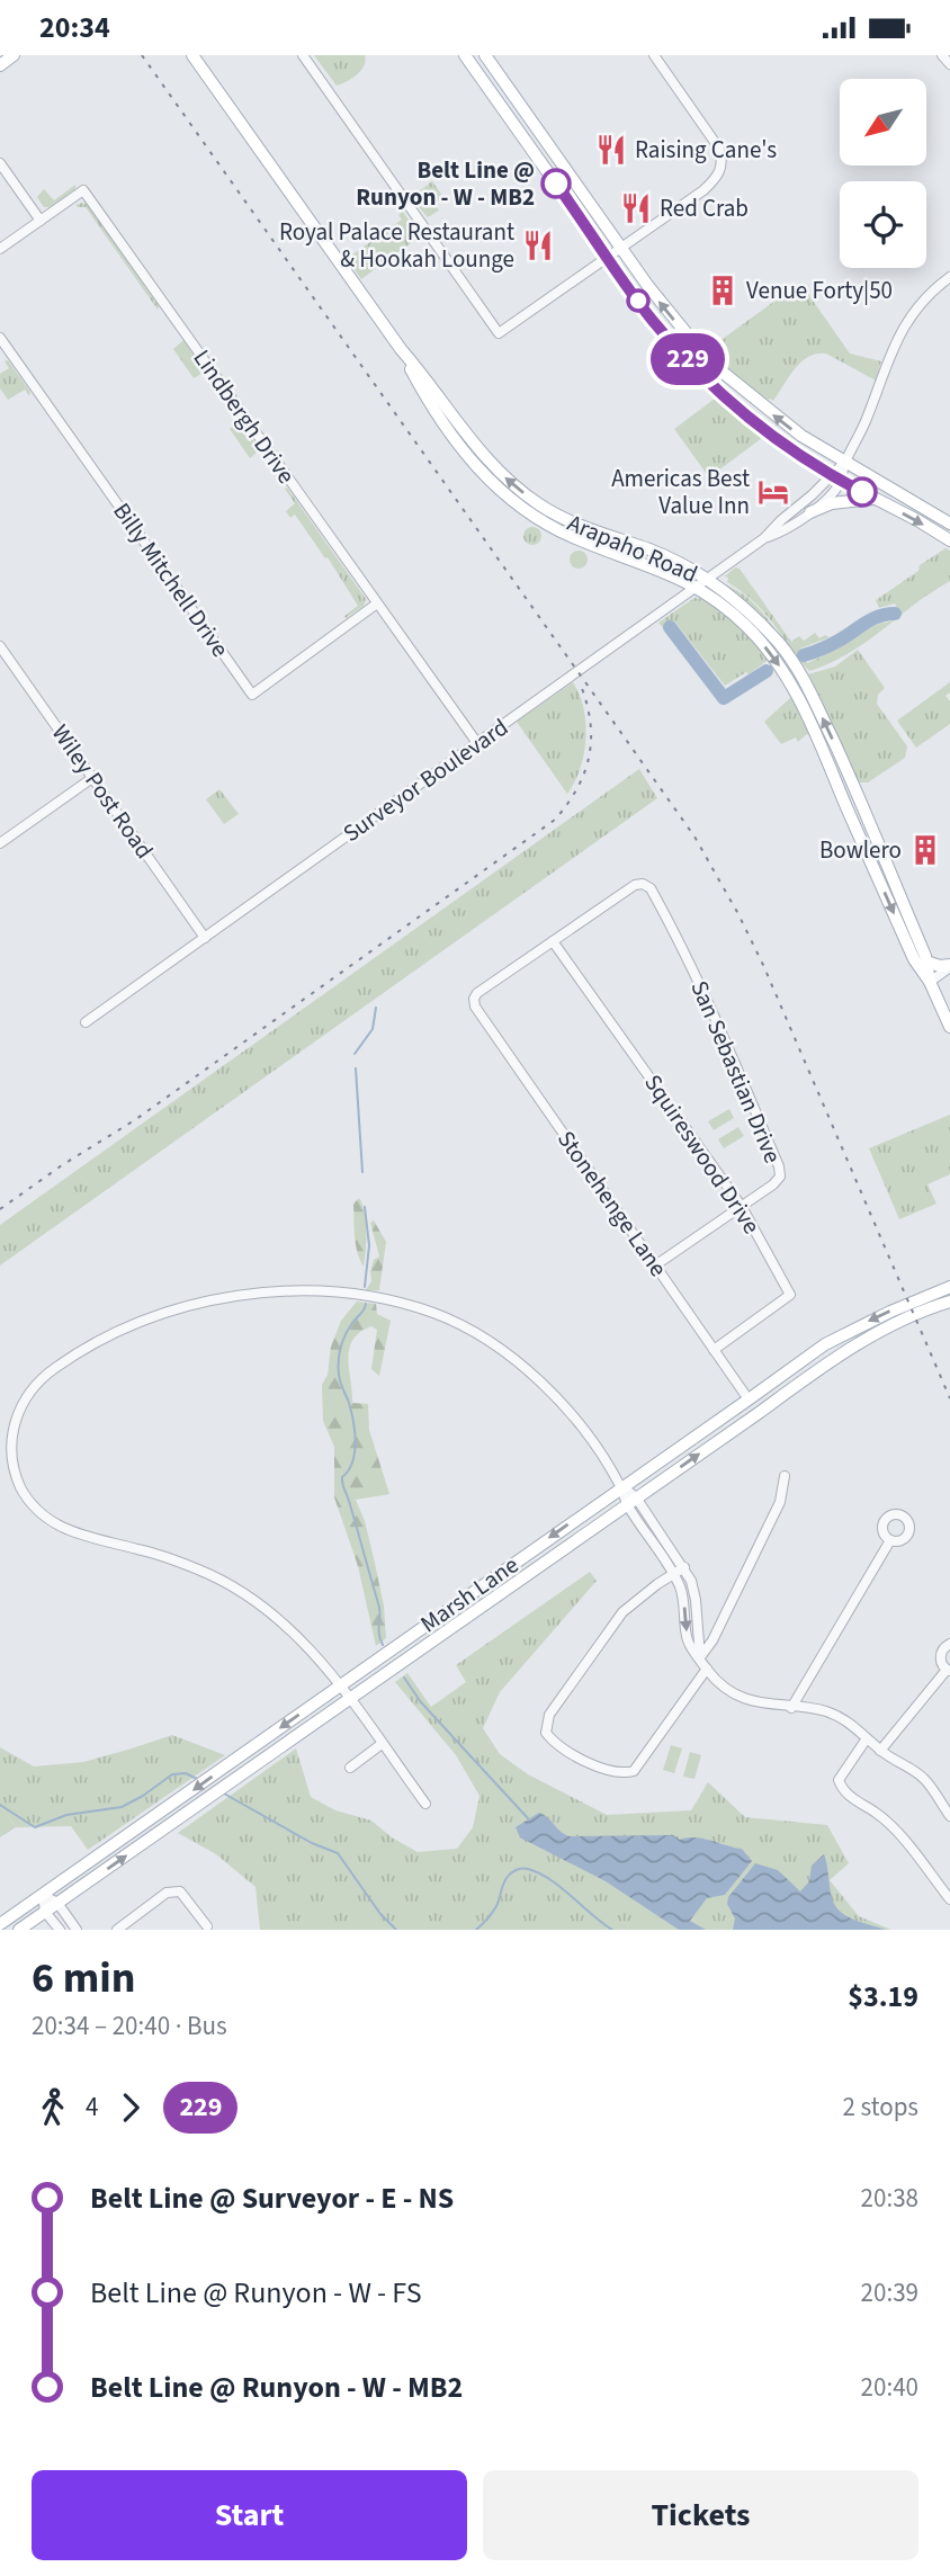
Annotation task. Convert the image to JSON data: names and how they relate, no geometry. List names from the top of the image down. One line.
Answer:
{"streets":{"main road":["Arapaho Road","Marsh Lane"],"street":["Lindbergh Drive","Billy Mitchell Drive","Surveyor Boulevard","Wiley Post Road","San Sebastian Drive","Squireswood Drive","Stonehenge Lane"]},"crossings":[["Lindbergh Drive","Billy Mitchell Drive"],["Lindbergh Drive","Surveyor Boulevard"],["Arapaho Road","Surveyor Boulevard"],["Surveyor Boulevard","Wiley Post Road"],["San Sebastian Drive","Squireswood Drive"],["San Sebastian Drive","Stonehenge Lane"],["Squireswood Drive","Stonehenge Lane"],["Stonehenge Lane","Marsh Lane"]],"places":{"restaurant":["Raising Cane's","Red Crab","Royal Palace Restaurant & Hookah Lounge"],"other":["Belt Line @ Runyon - W - MB2"],"building":["Venue Forty|50","Bowlero"],"hotel":["Americas Best Value Inn"]},"lines":["bus line 229"],"north":"bottom left","page":{"status":"20:34","on_map":"229","heading":["6 min","20:34 – 20:40 · Bus","$3.19"],"legs":["4","229","2 stops"],"list":[{"name":"Belt Line @ Surveyor - E - NS","value":"20:38"},{"name":"Belt Line @ Runyon - W - FS","value":"20:39"},{"name":"Belt Line @ Runyon - W - MB2","value":"20:40"}],"buttons":["Start","Tickets"]}}
